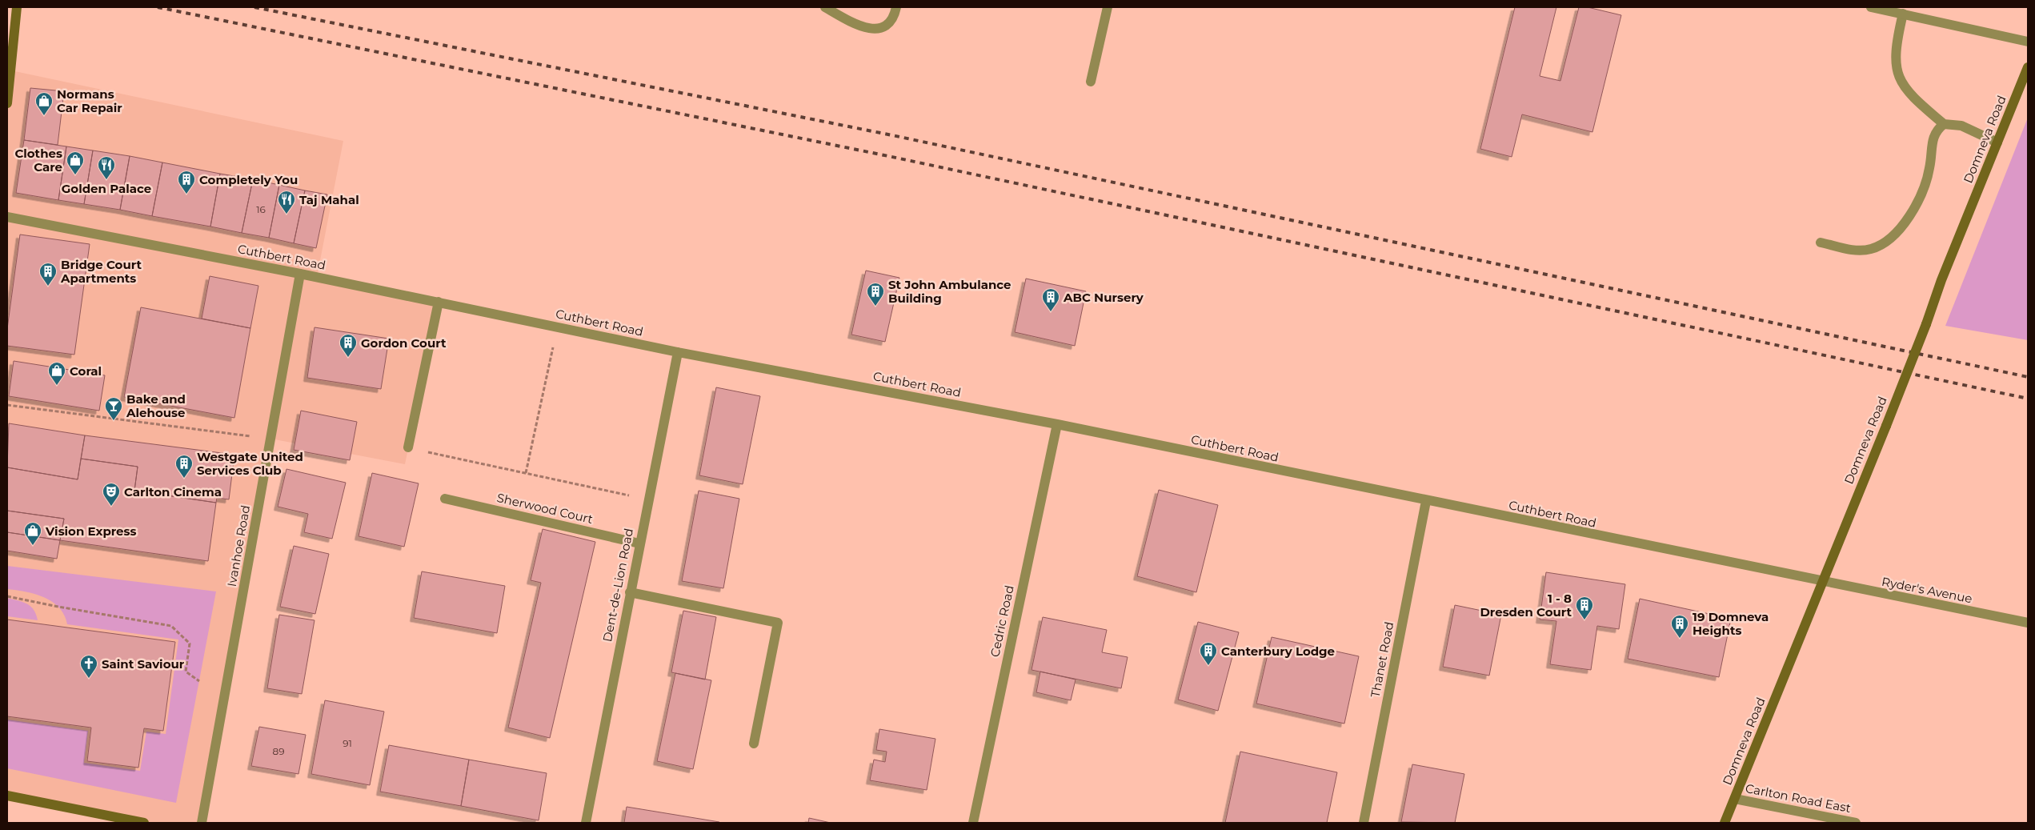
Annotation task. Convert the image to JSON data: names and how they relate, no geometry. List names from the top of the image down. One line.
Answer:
{"streets":{"street":["Domneva Road","Cuthbert Road","Sherwood Court","Ivanhoe Road","Dent-de-Lion Road","Ryder's Avenue","Cedric Road","Thanet Road","Carlton Road East"]},"crossings":[["Domneva Road","Cuthbert Road"],["Domneva Road","Ryder's Avenue"],["Domneva Road","Carlton Road East"],["Cuthbert Road","Ivanhoe Road"],["Cuthbert Road","Dent-de-Lion Road"],["Cuthbert Road","Ryder's Avenue"],["Cuthbert Road","Cedric Road"],["Cuthbert Road","Thanet Road"],["Sherwood Court","Dent-de-Lion Road"]],"places":{"shop":["Normans Car Repair","Clothes Care","Coral","Vision Express"],"restaurant":["Golden Palace","Taj Mahal"],"building":["Completely You","Bridge Court Apartments","St John Ambulance Building","ABC Nursery","Gordon Court","Westgate United Services Club","1 - 8 Dresden Court","19 Domneva Heights","Canterbury Lodge"],"bar":["Bake and Alehouse"],"theatre":["Carlton Cinema"],"church":["Saint Saviour"]},"house_numbers":["16","91","89"]}
